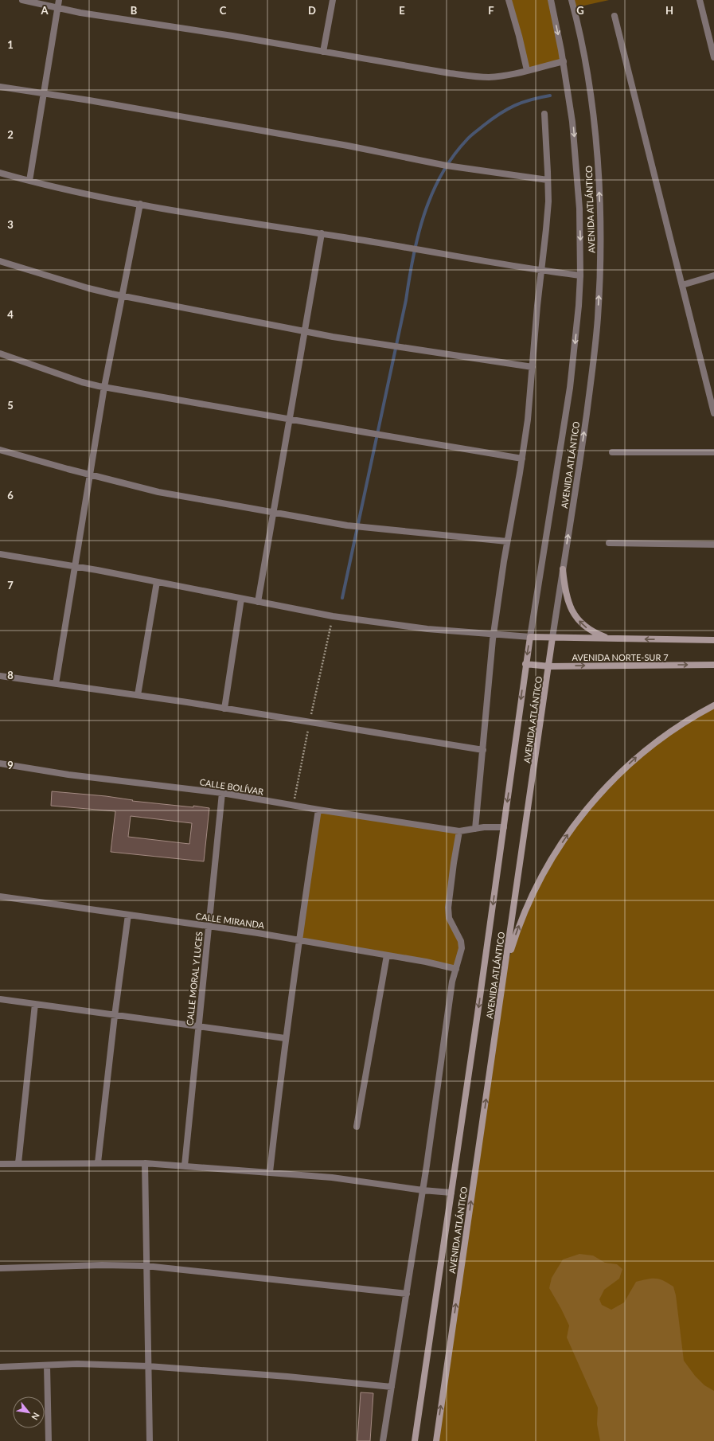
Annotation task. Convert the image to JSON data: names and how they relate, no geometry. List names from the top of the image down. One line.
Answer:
{"streets":{"main road":["AVENIDA ATLÁNTICO","AVENIDA NORTE-SUR 7"],"street":["CALLE BOLÍVAR","CALLE MIRANDA","CALLE MORAL Y LUCES"]},"crossings":[["AVENIDA ATLÁNTICO","AVENIDA NORTE-SUR 7"],["AVENIDA ATLÁNTICO","CALLE BOLÍVAR"],["CALLE BOLÍVAR","CALLE MORAL Y LUCES"],["CALLE MIRANDA","CALLE MORAL Y LUCES"]],"north":"bottom right","grid":{"columns":["A","B","C","D","E","F","G","H"],"rows":["1","2","3","4","5","6","7","8","9"]}}
